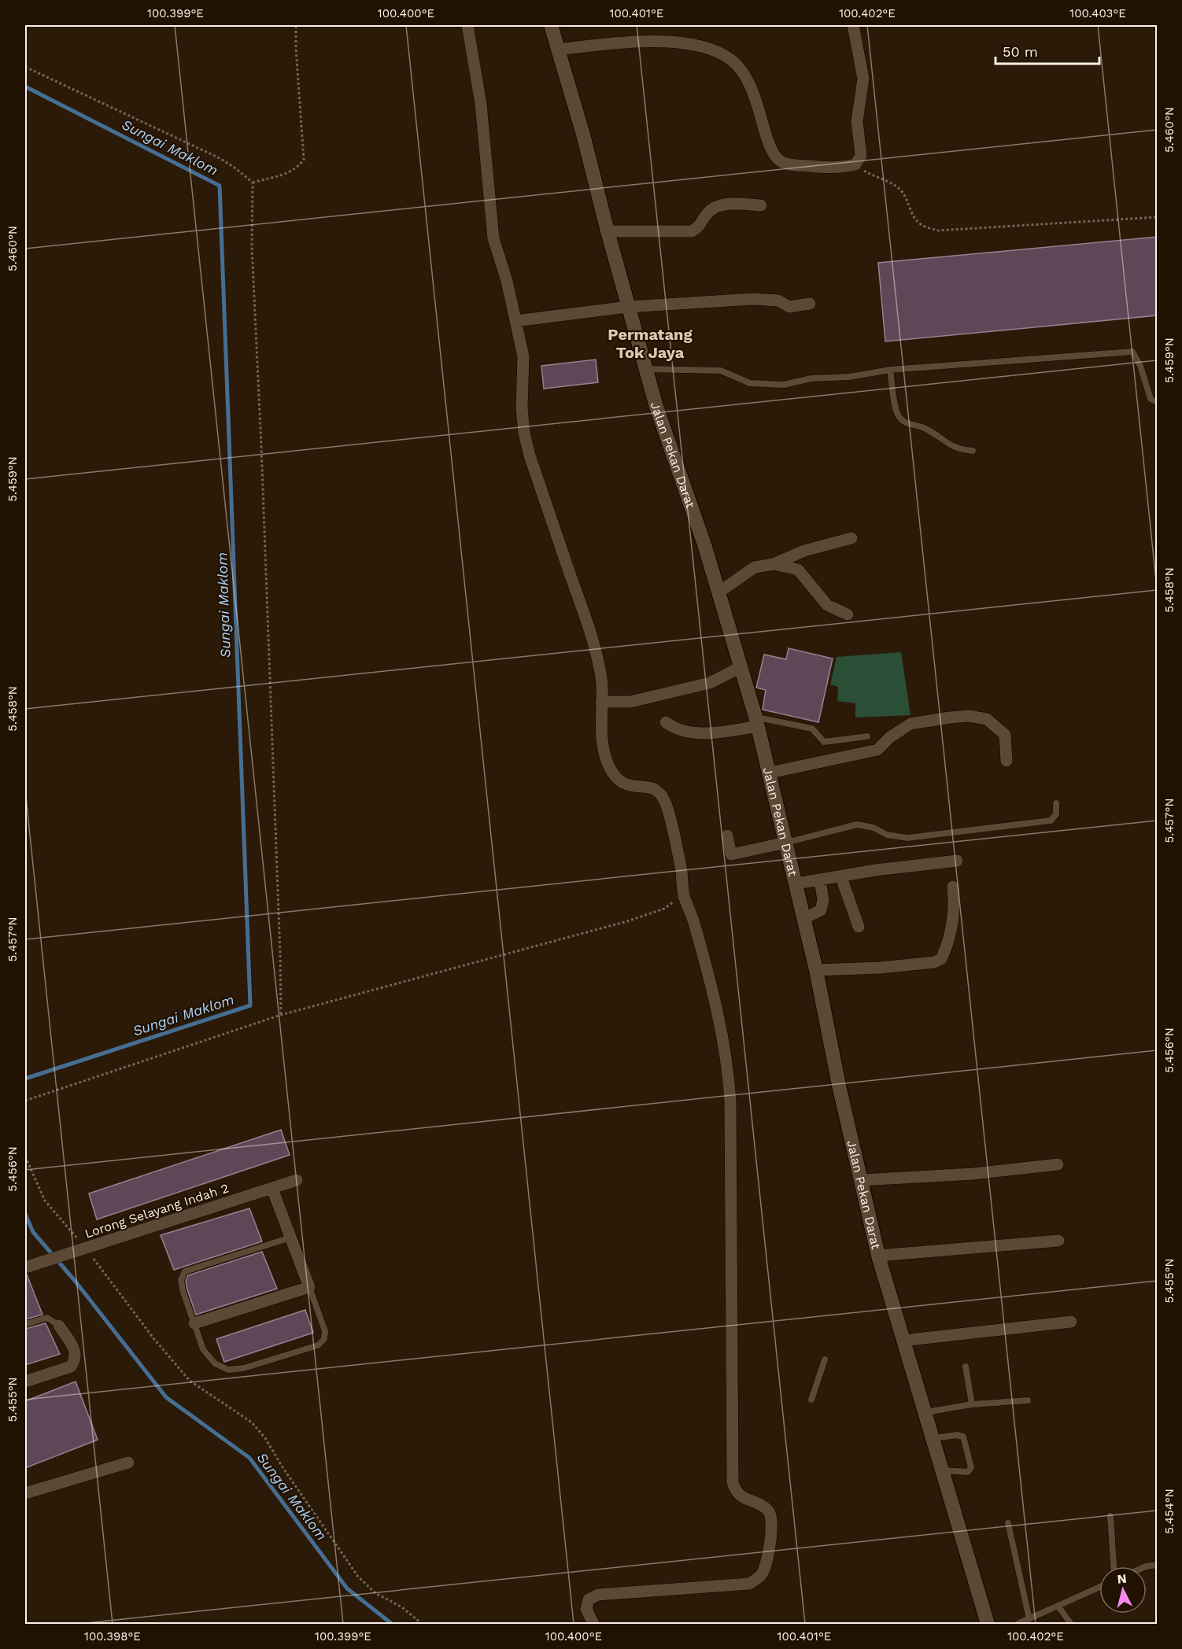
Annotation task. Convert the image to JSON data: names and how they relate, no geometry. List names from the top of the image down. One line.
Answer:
{"streets":{"main road":["Jalan Pekan Darat"],"street":["Lorong Selayang Indah 2"]},"districts":["Permatang Tok Jaya"],"water":["Sungai Maklom"],"scale_bar":"50 m","north":"top","coordinates":["100.399°E","100.400°E","100.401°E","100.402°E","100.403°E","5.460°N","5.459°N","5.458°N","5.457°N","5.456°N","5.455°N","5.454°N","100.398°E"]}
